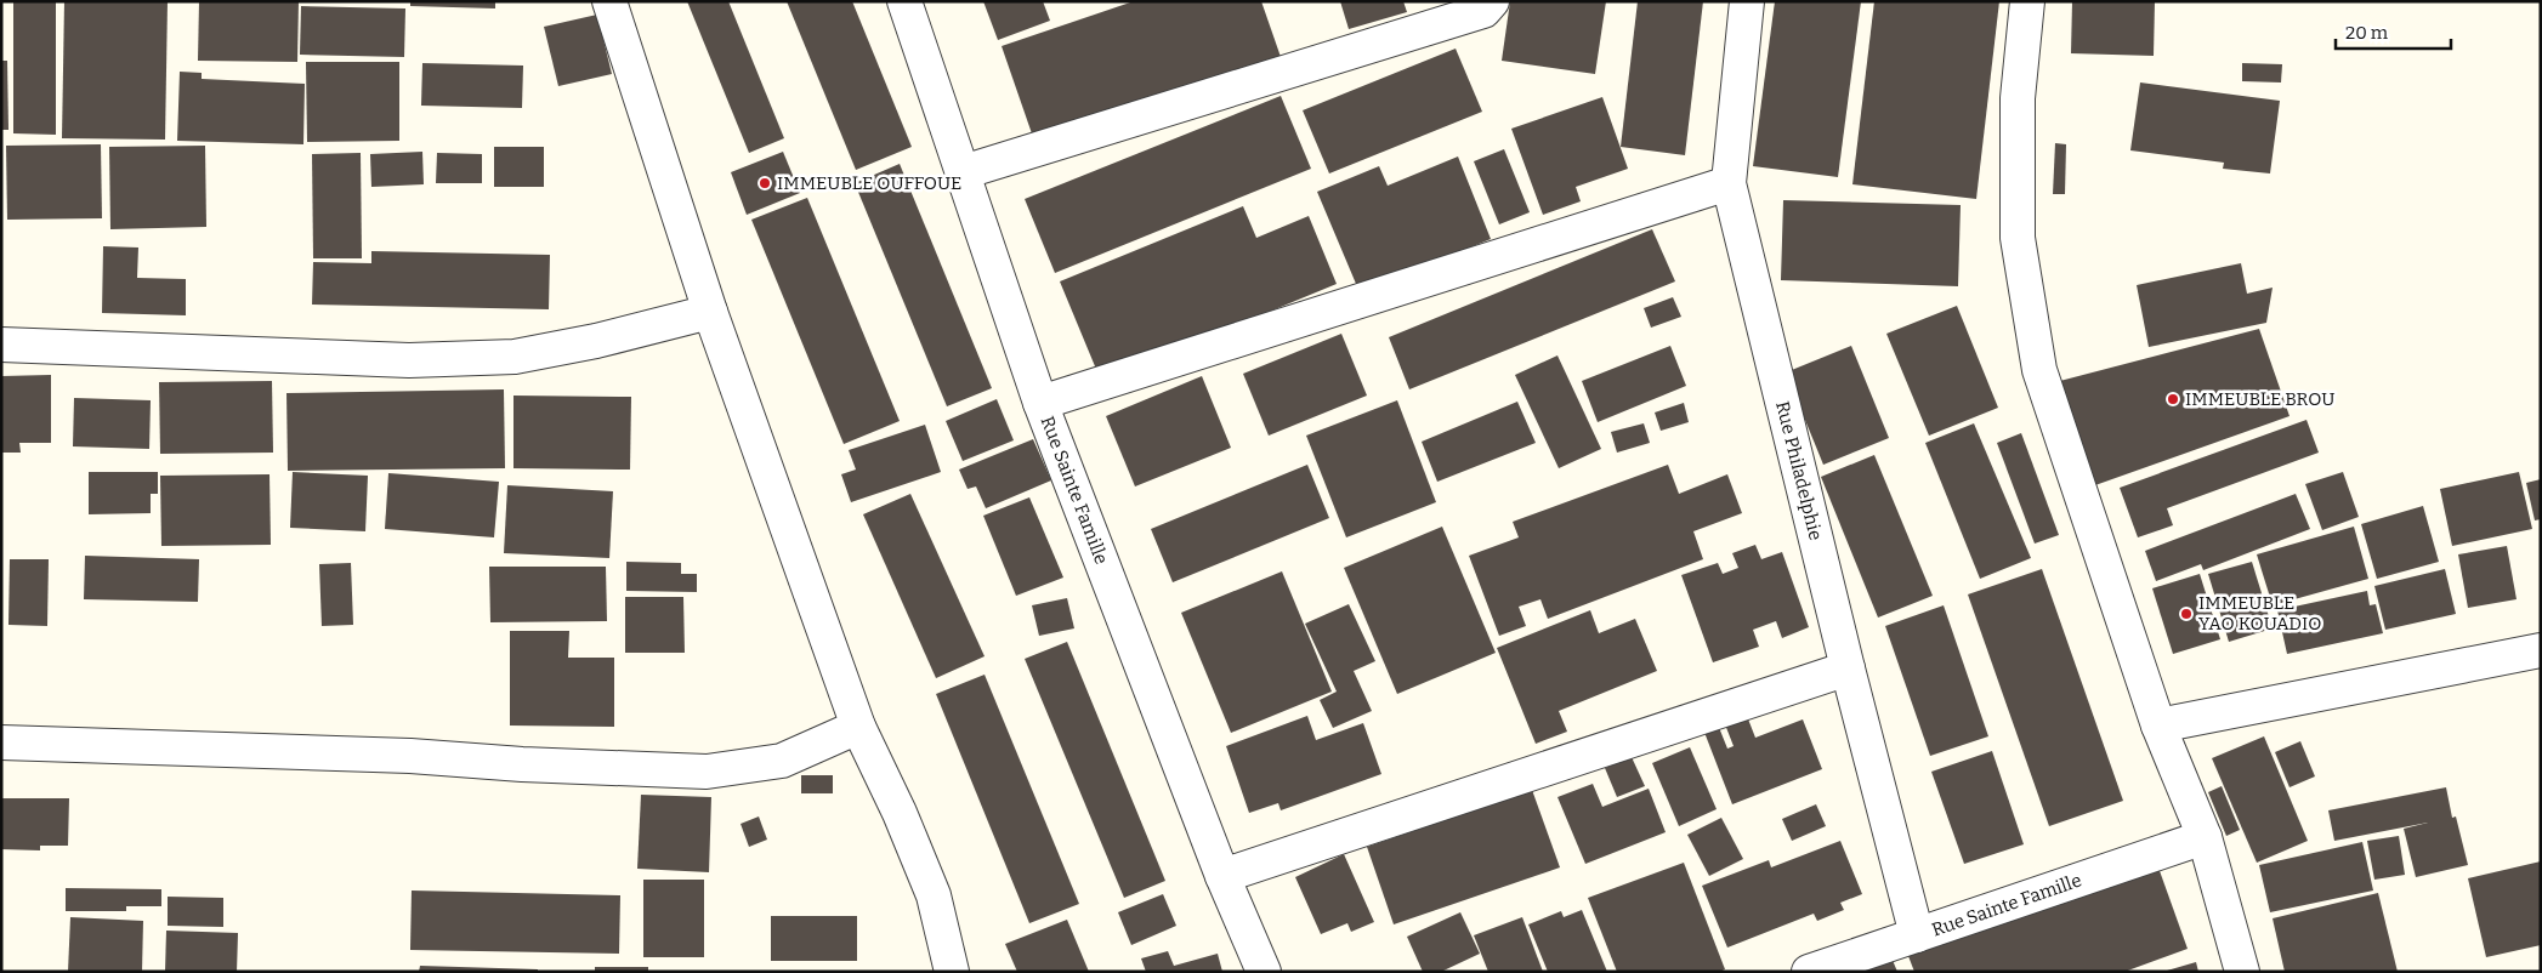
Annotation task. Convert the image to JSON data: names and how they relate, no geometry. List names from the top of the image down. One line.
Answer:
{"streets":{"street":["Rue Philadelphie","Rue Sainte Famille"]},"crossings":[["Rue Philadelphie","Rue Sainte Famille"]],"places":["IMMEUBLE OUFFOUE","IMMEUBLE BROU","IMMEUBLE YAO KOUADIO"],"scale_bar":"20 m"}
